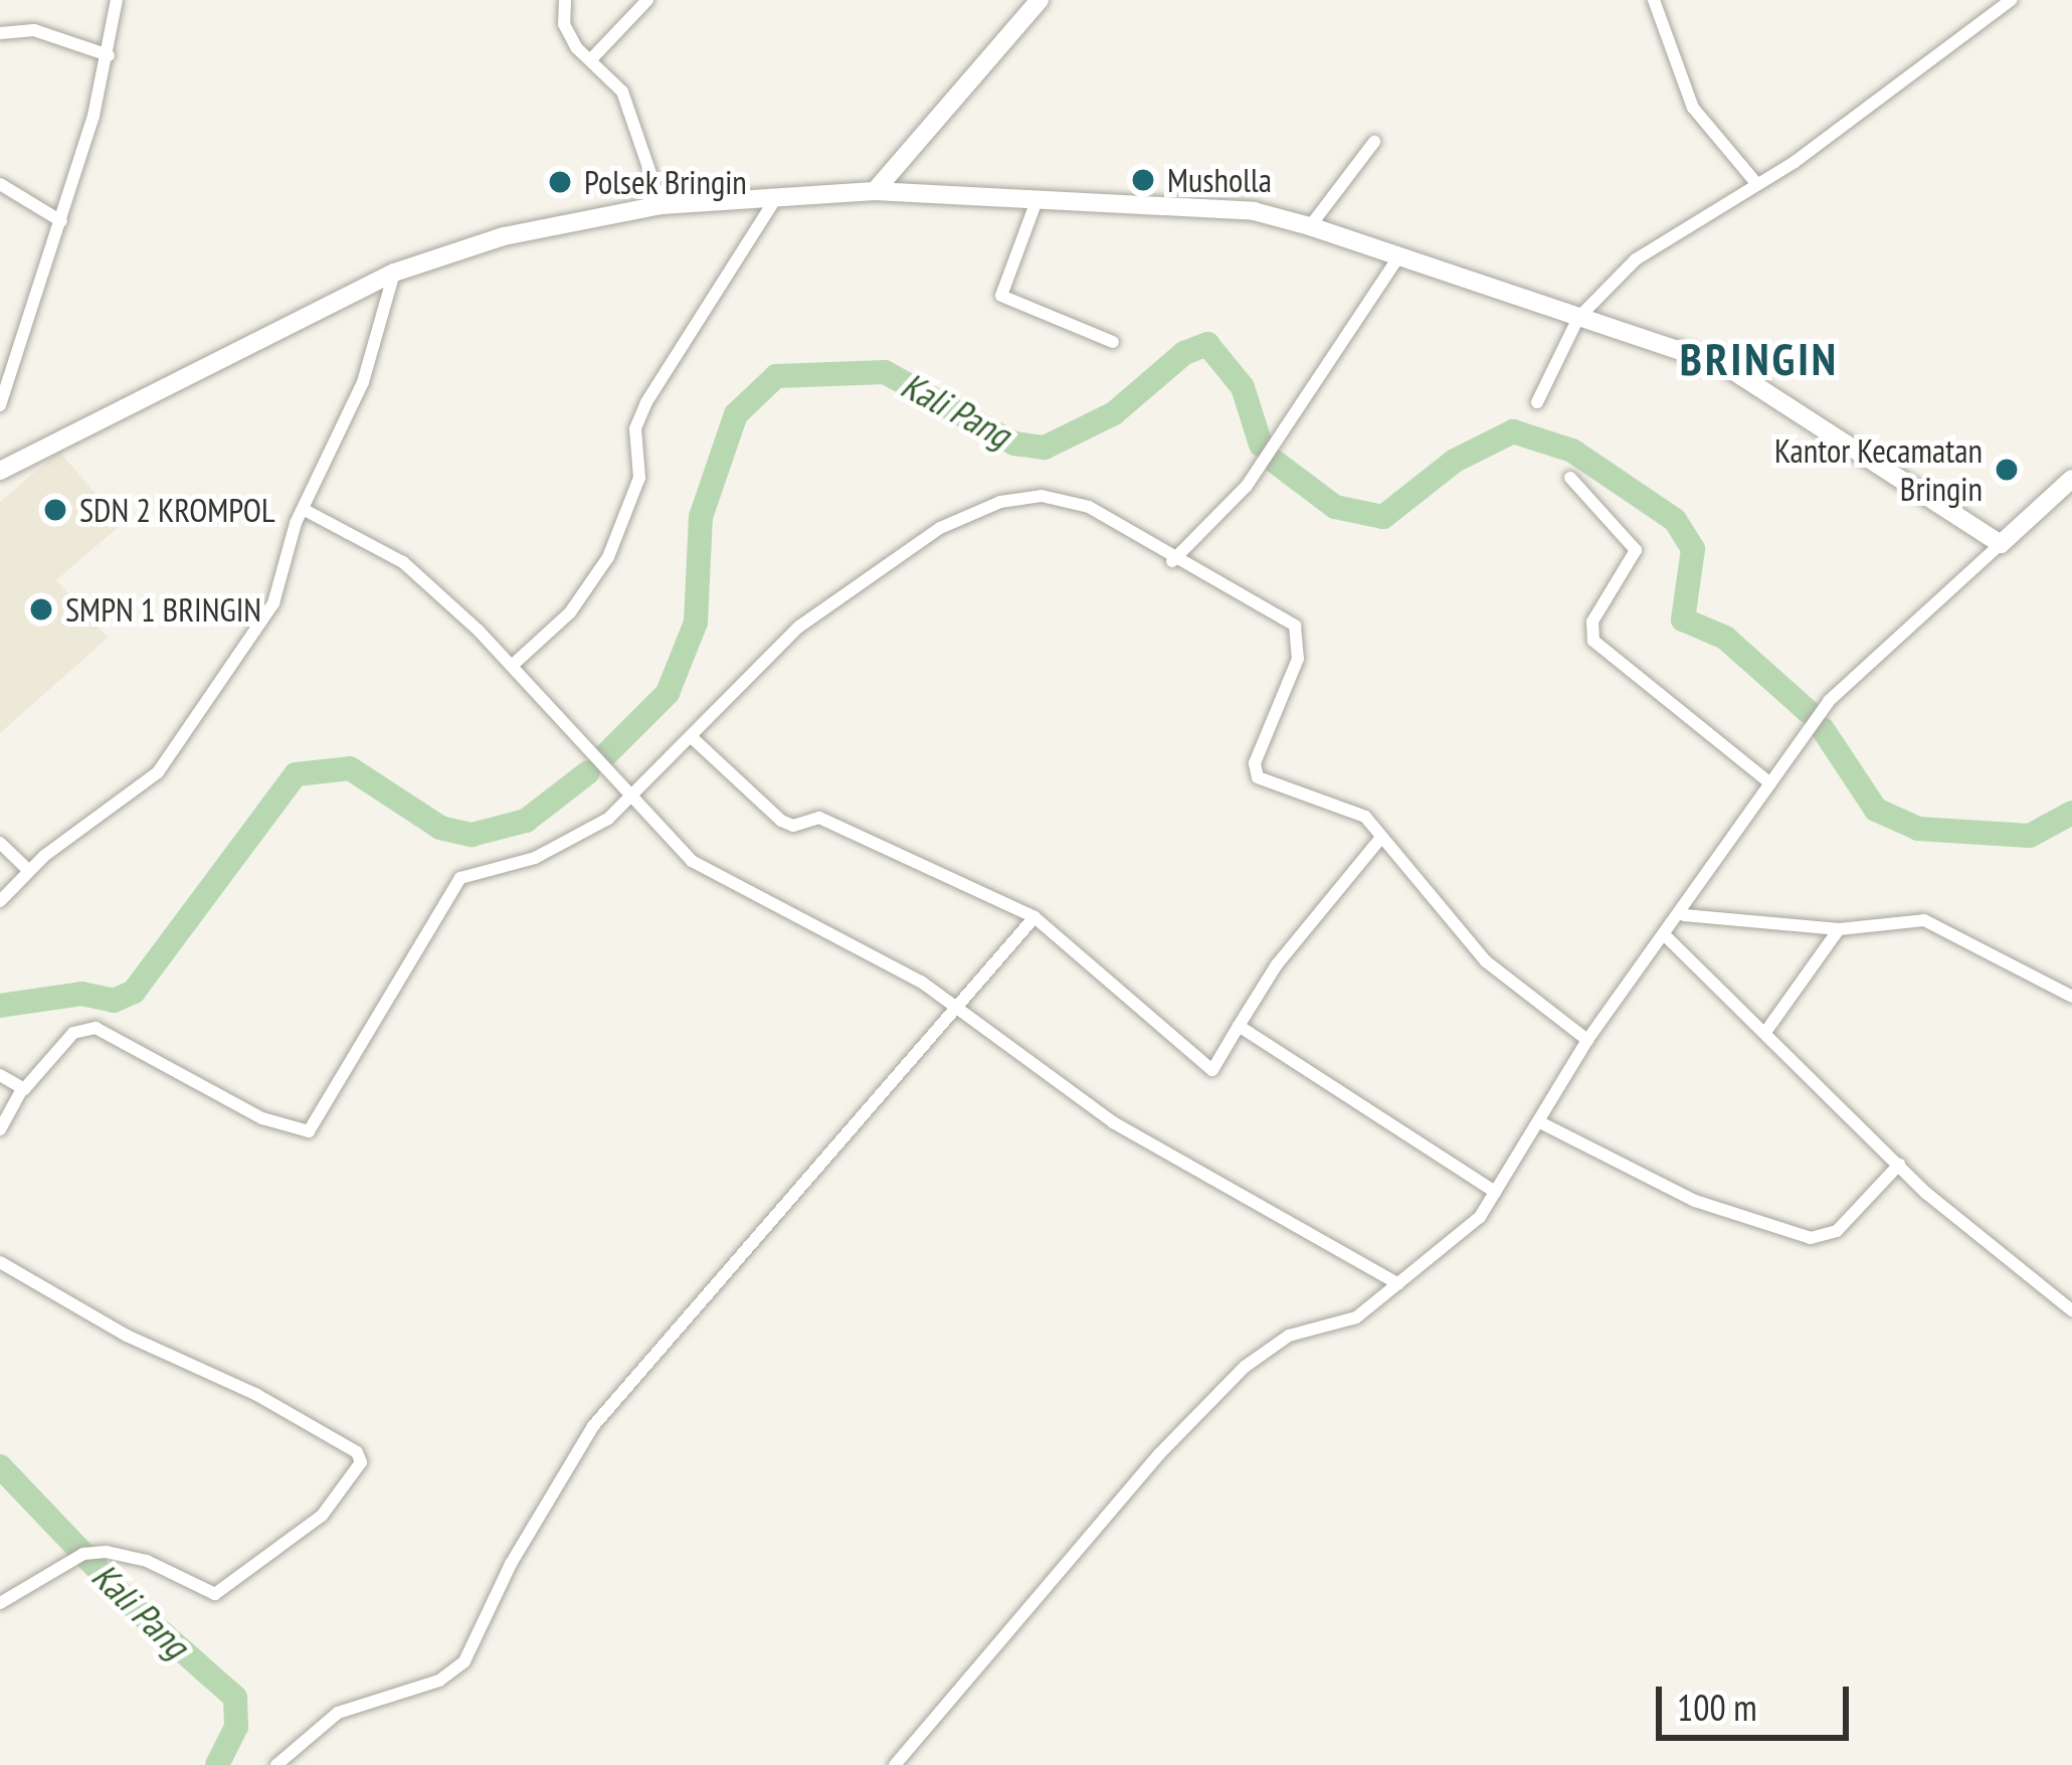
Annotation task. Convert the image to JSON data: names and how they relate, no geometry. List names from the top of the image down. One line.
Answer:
{"districts":["BRINGIN"],"water":["Kali Pang"],"places":["Musholla","Polsek Bringin","Kantor Kecamatan Bringin","SDN 2 KROMPOL","SMPN 1 BRINGIN"],"scale_bar":"100 m"}
